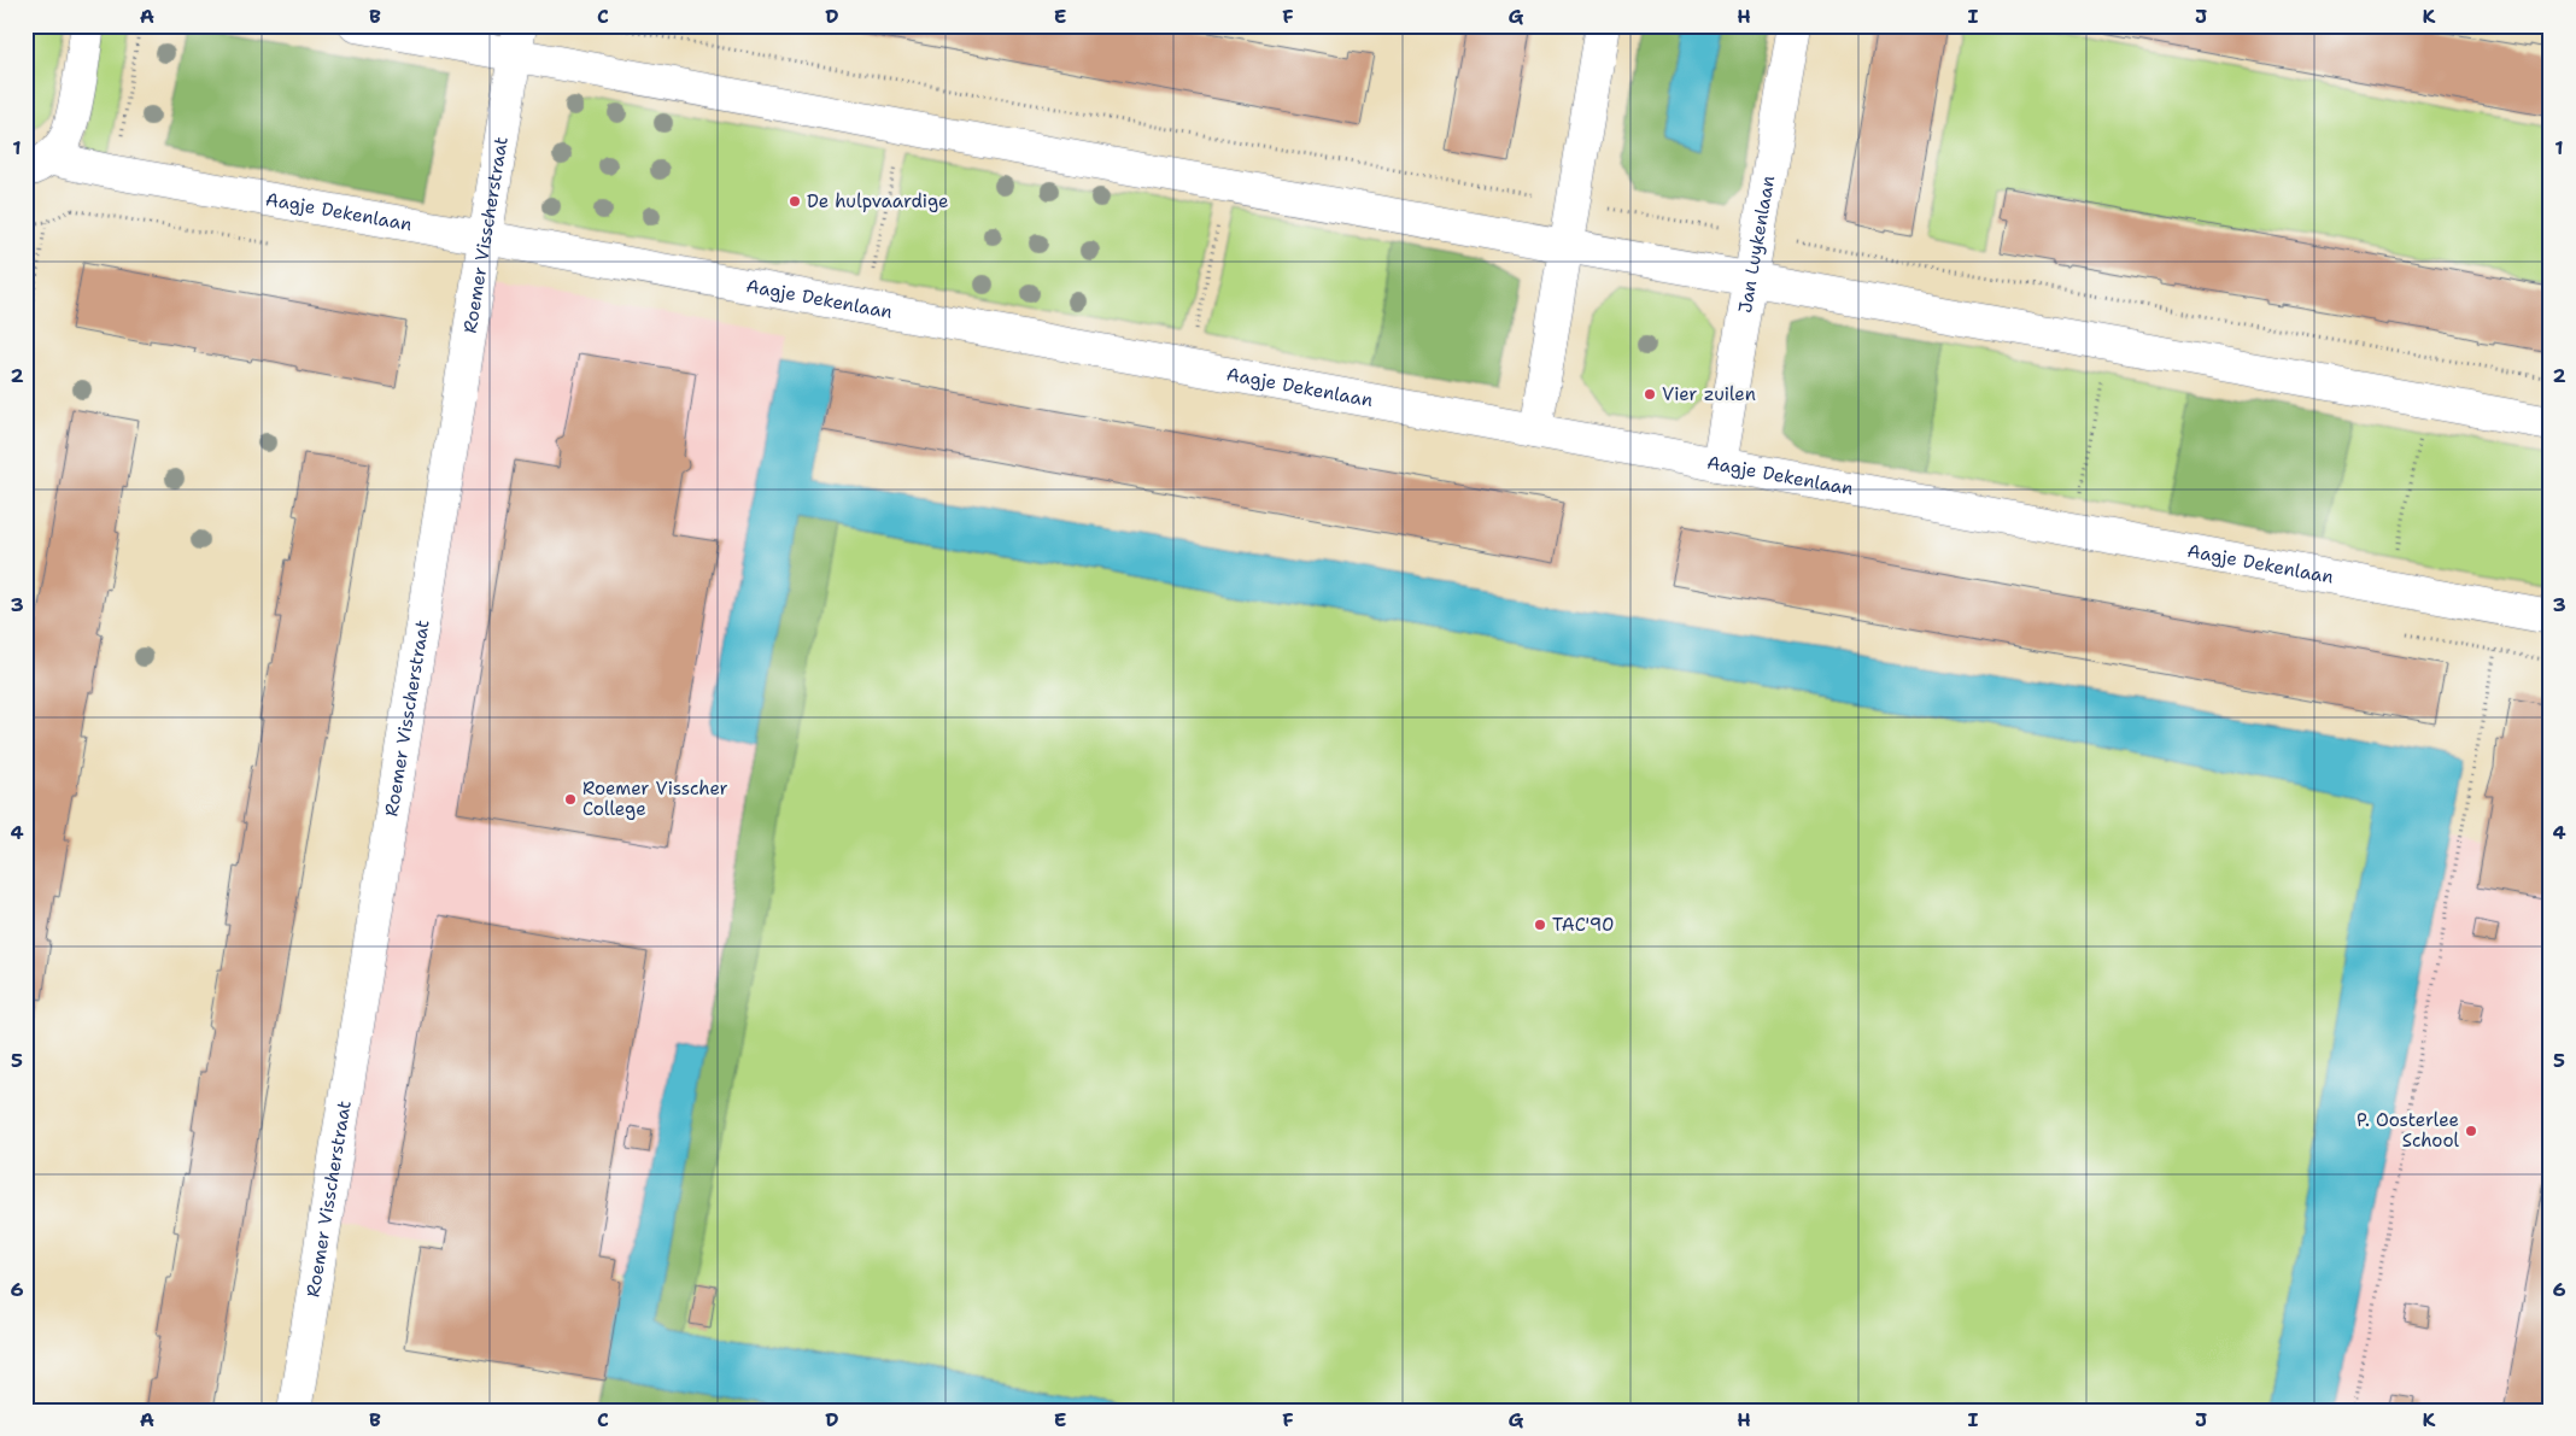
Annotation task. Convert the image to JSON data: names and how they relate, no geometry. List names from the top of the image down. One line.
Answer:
{"streets":{"street":["Aagje Dekenlaan","Roemer Visscherstraat","Jan Luykenlaan"]},"crossings":[["Aagje Dekenlaan","Roemer Visscherstraat"],["Aagje Dekenlaan","Jan Luykenlaan"]],"places":["De hulpvaardige","Vier zuilen","Roemer Visscher College","TAC'90","P. Oosterlee School"],"grid":{"columns":["A","B","C","D","E","F","G","H","I","J","K"],"rows":["1","2","3","4","5","6"]}}
